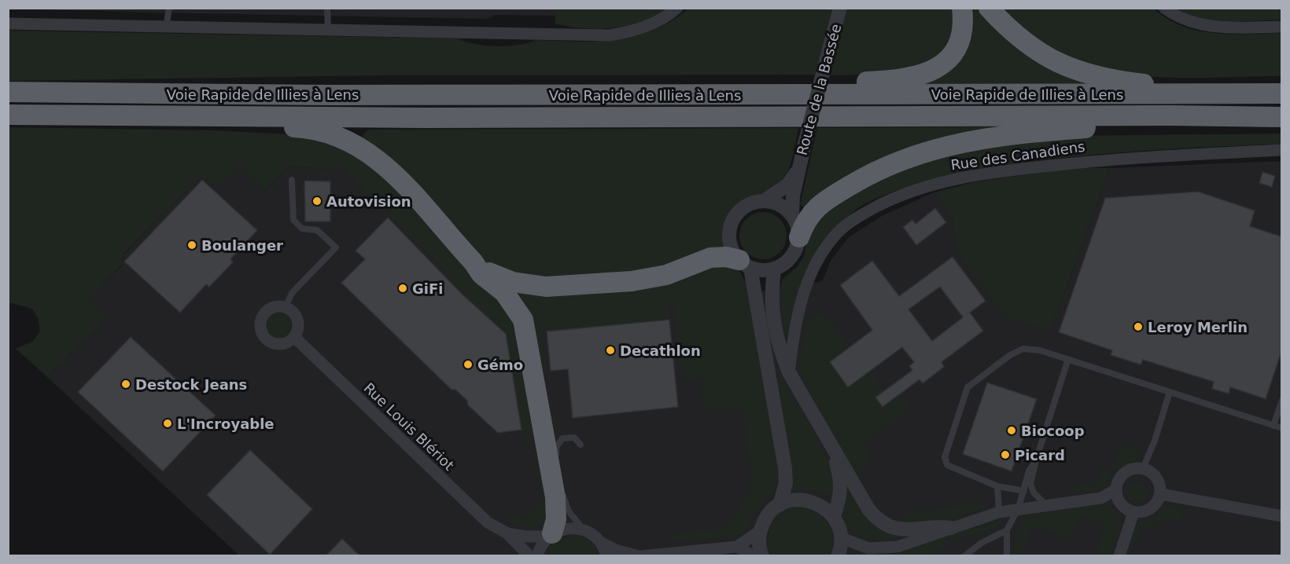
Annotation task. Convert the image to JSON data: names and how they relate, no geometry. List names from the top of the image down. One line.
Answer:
{"streets":{"highway":["Voie Rapide de Illies à Lens"],"street":["Route de la Bassée","Rue des Canadiens","Rue Louis Blériot"]},"places":["Autovision","Boulanger","GiFi","Leroy Merlin","Decathlon","Gémo","Destock Jeans","L'Incroyable","Biocoop","Picard"]}
